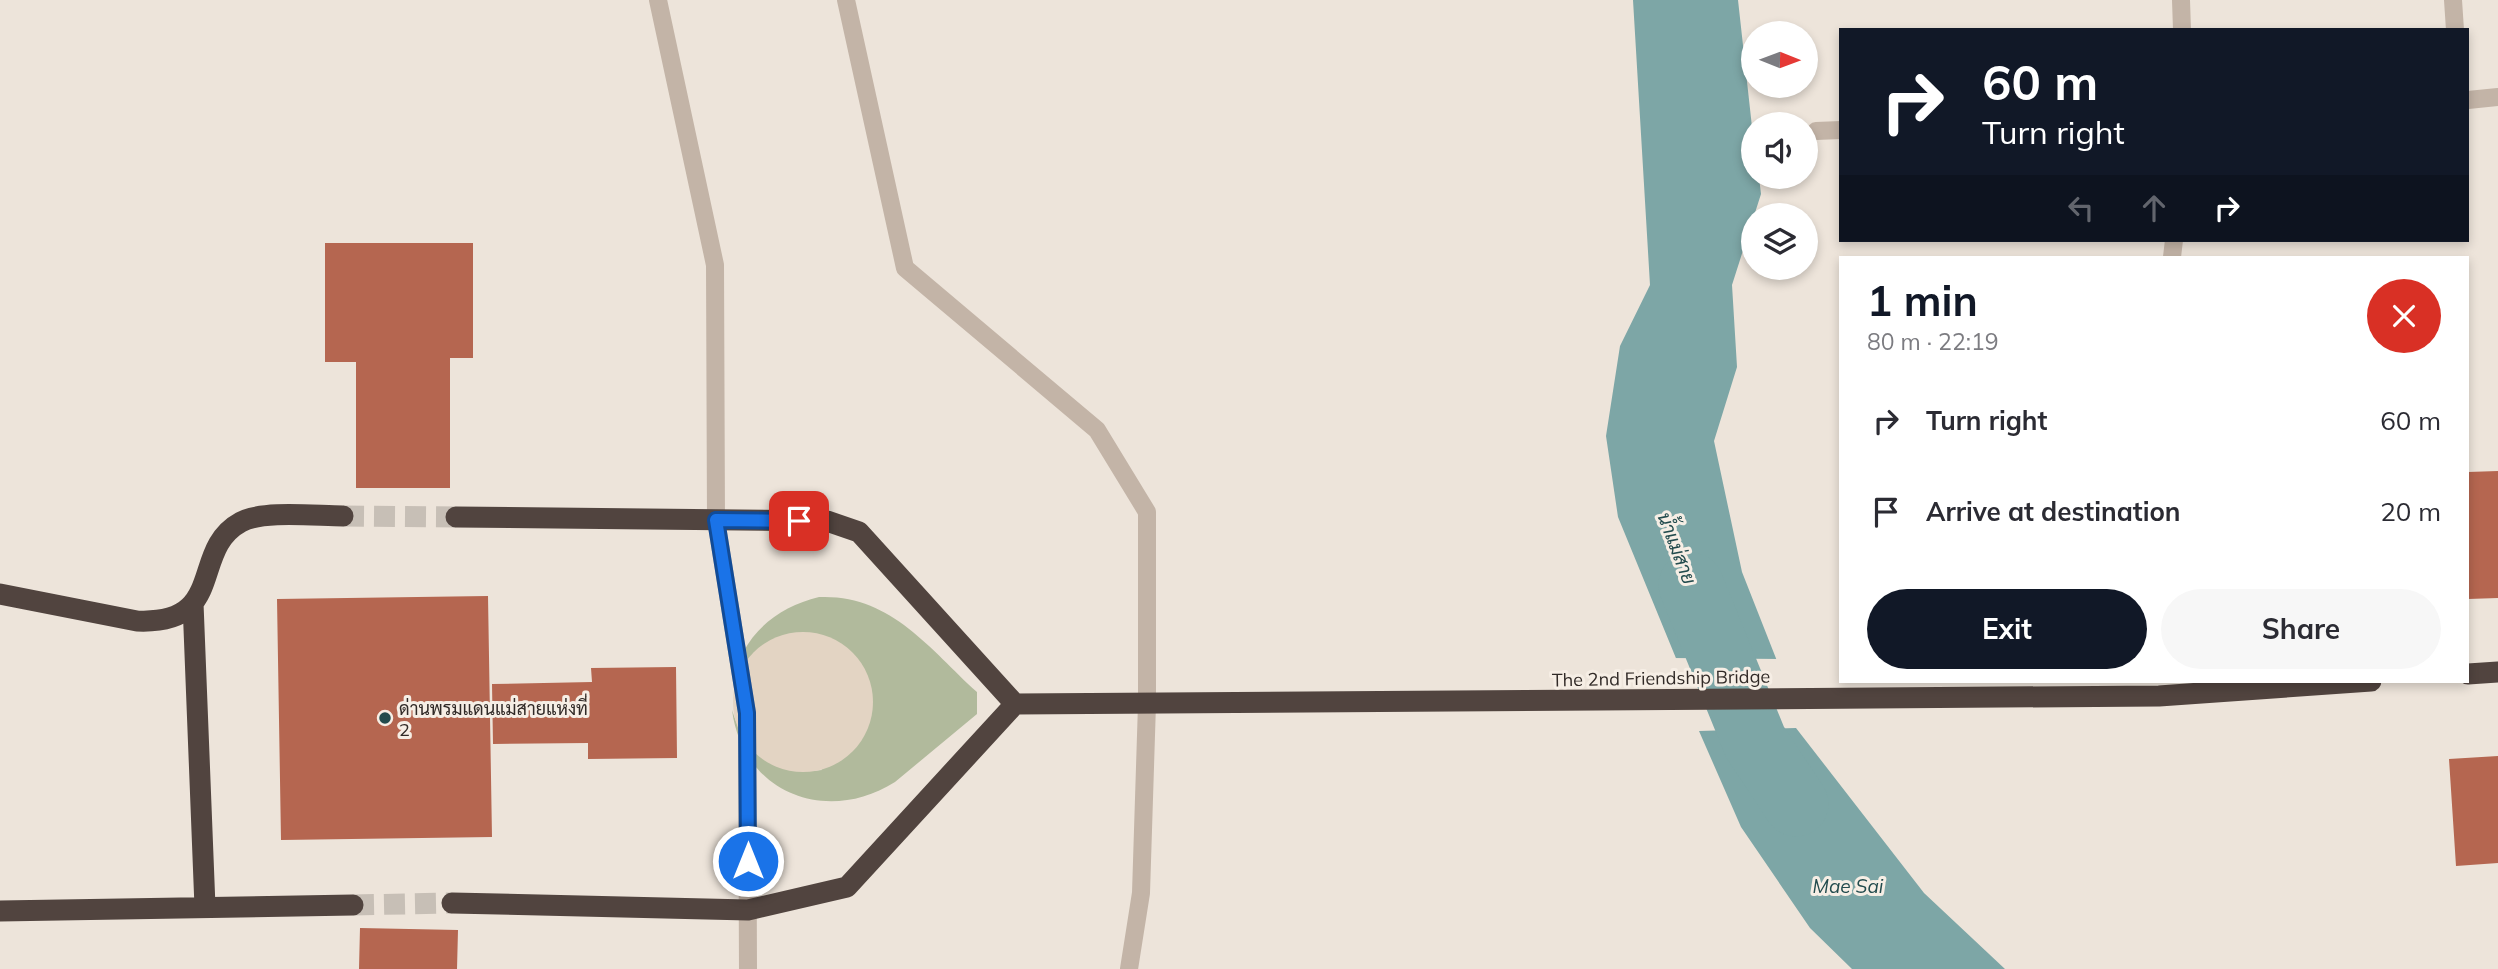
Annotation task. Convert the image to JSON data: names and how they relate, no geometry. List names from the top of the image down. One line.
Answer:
{"streets":{"highway":["The 2nd Friendship Bridge"]},"water":["น้ำแม่สาย","Mae Sai"],"places":["ด่านพรมแดนแม่สายแห่งที่ 2"],"north":"right","page":{"turn":["60 m","Turn right"],"heading":["1 min","80 m · 22:19"],"list":[{"name":"Turn right","value":"60 m"},{"name":"Arrive at destination","value":"20 m"}],"buttons":["Exit","Share"]}}
